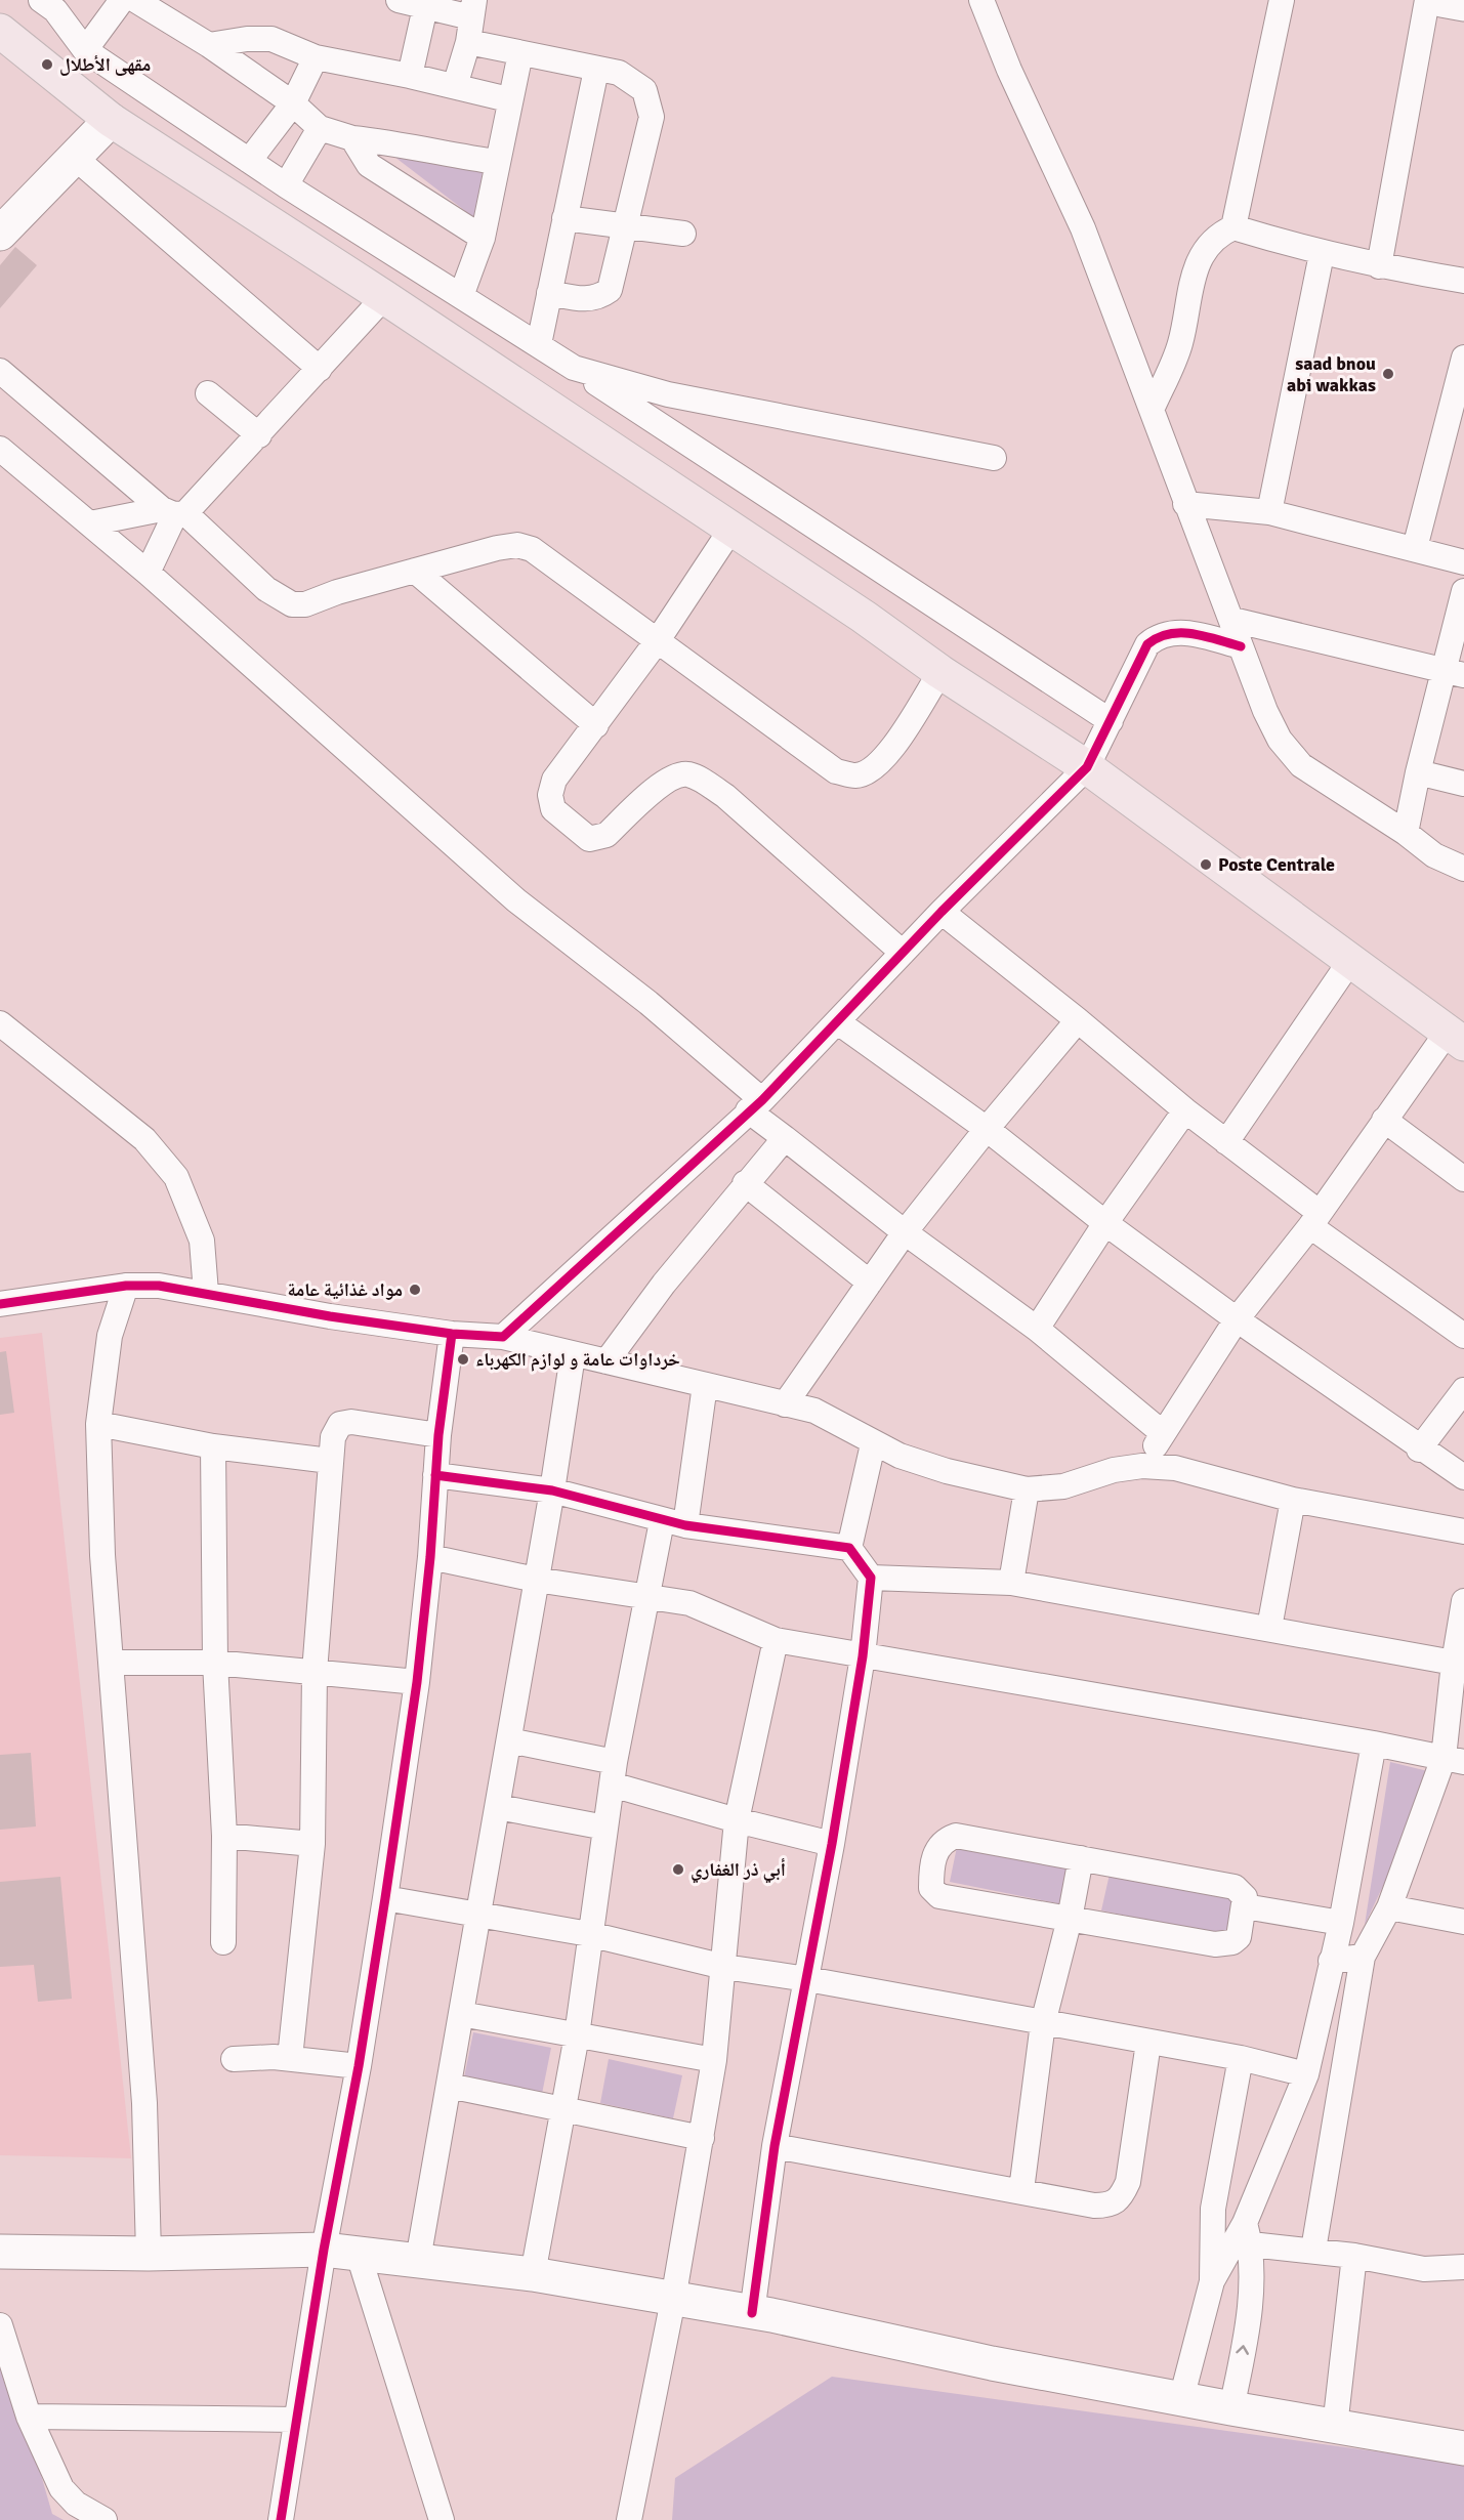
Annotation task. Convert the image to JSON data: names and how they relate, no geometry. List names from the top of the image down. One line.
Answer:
{"places":["مقهى الأطلال","saad bnou abi wakkas","Poste Centrale","مواد غذائية عامة","خرداوات عامة و لوازم الكهرباء","أبي ذر الغفاري"]}
